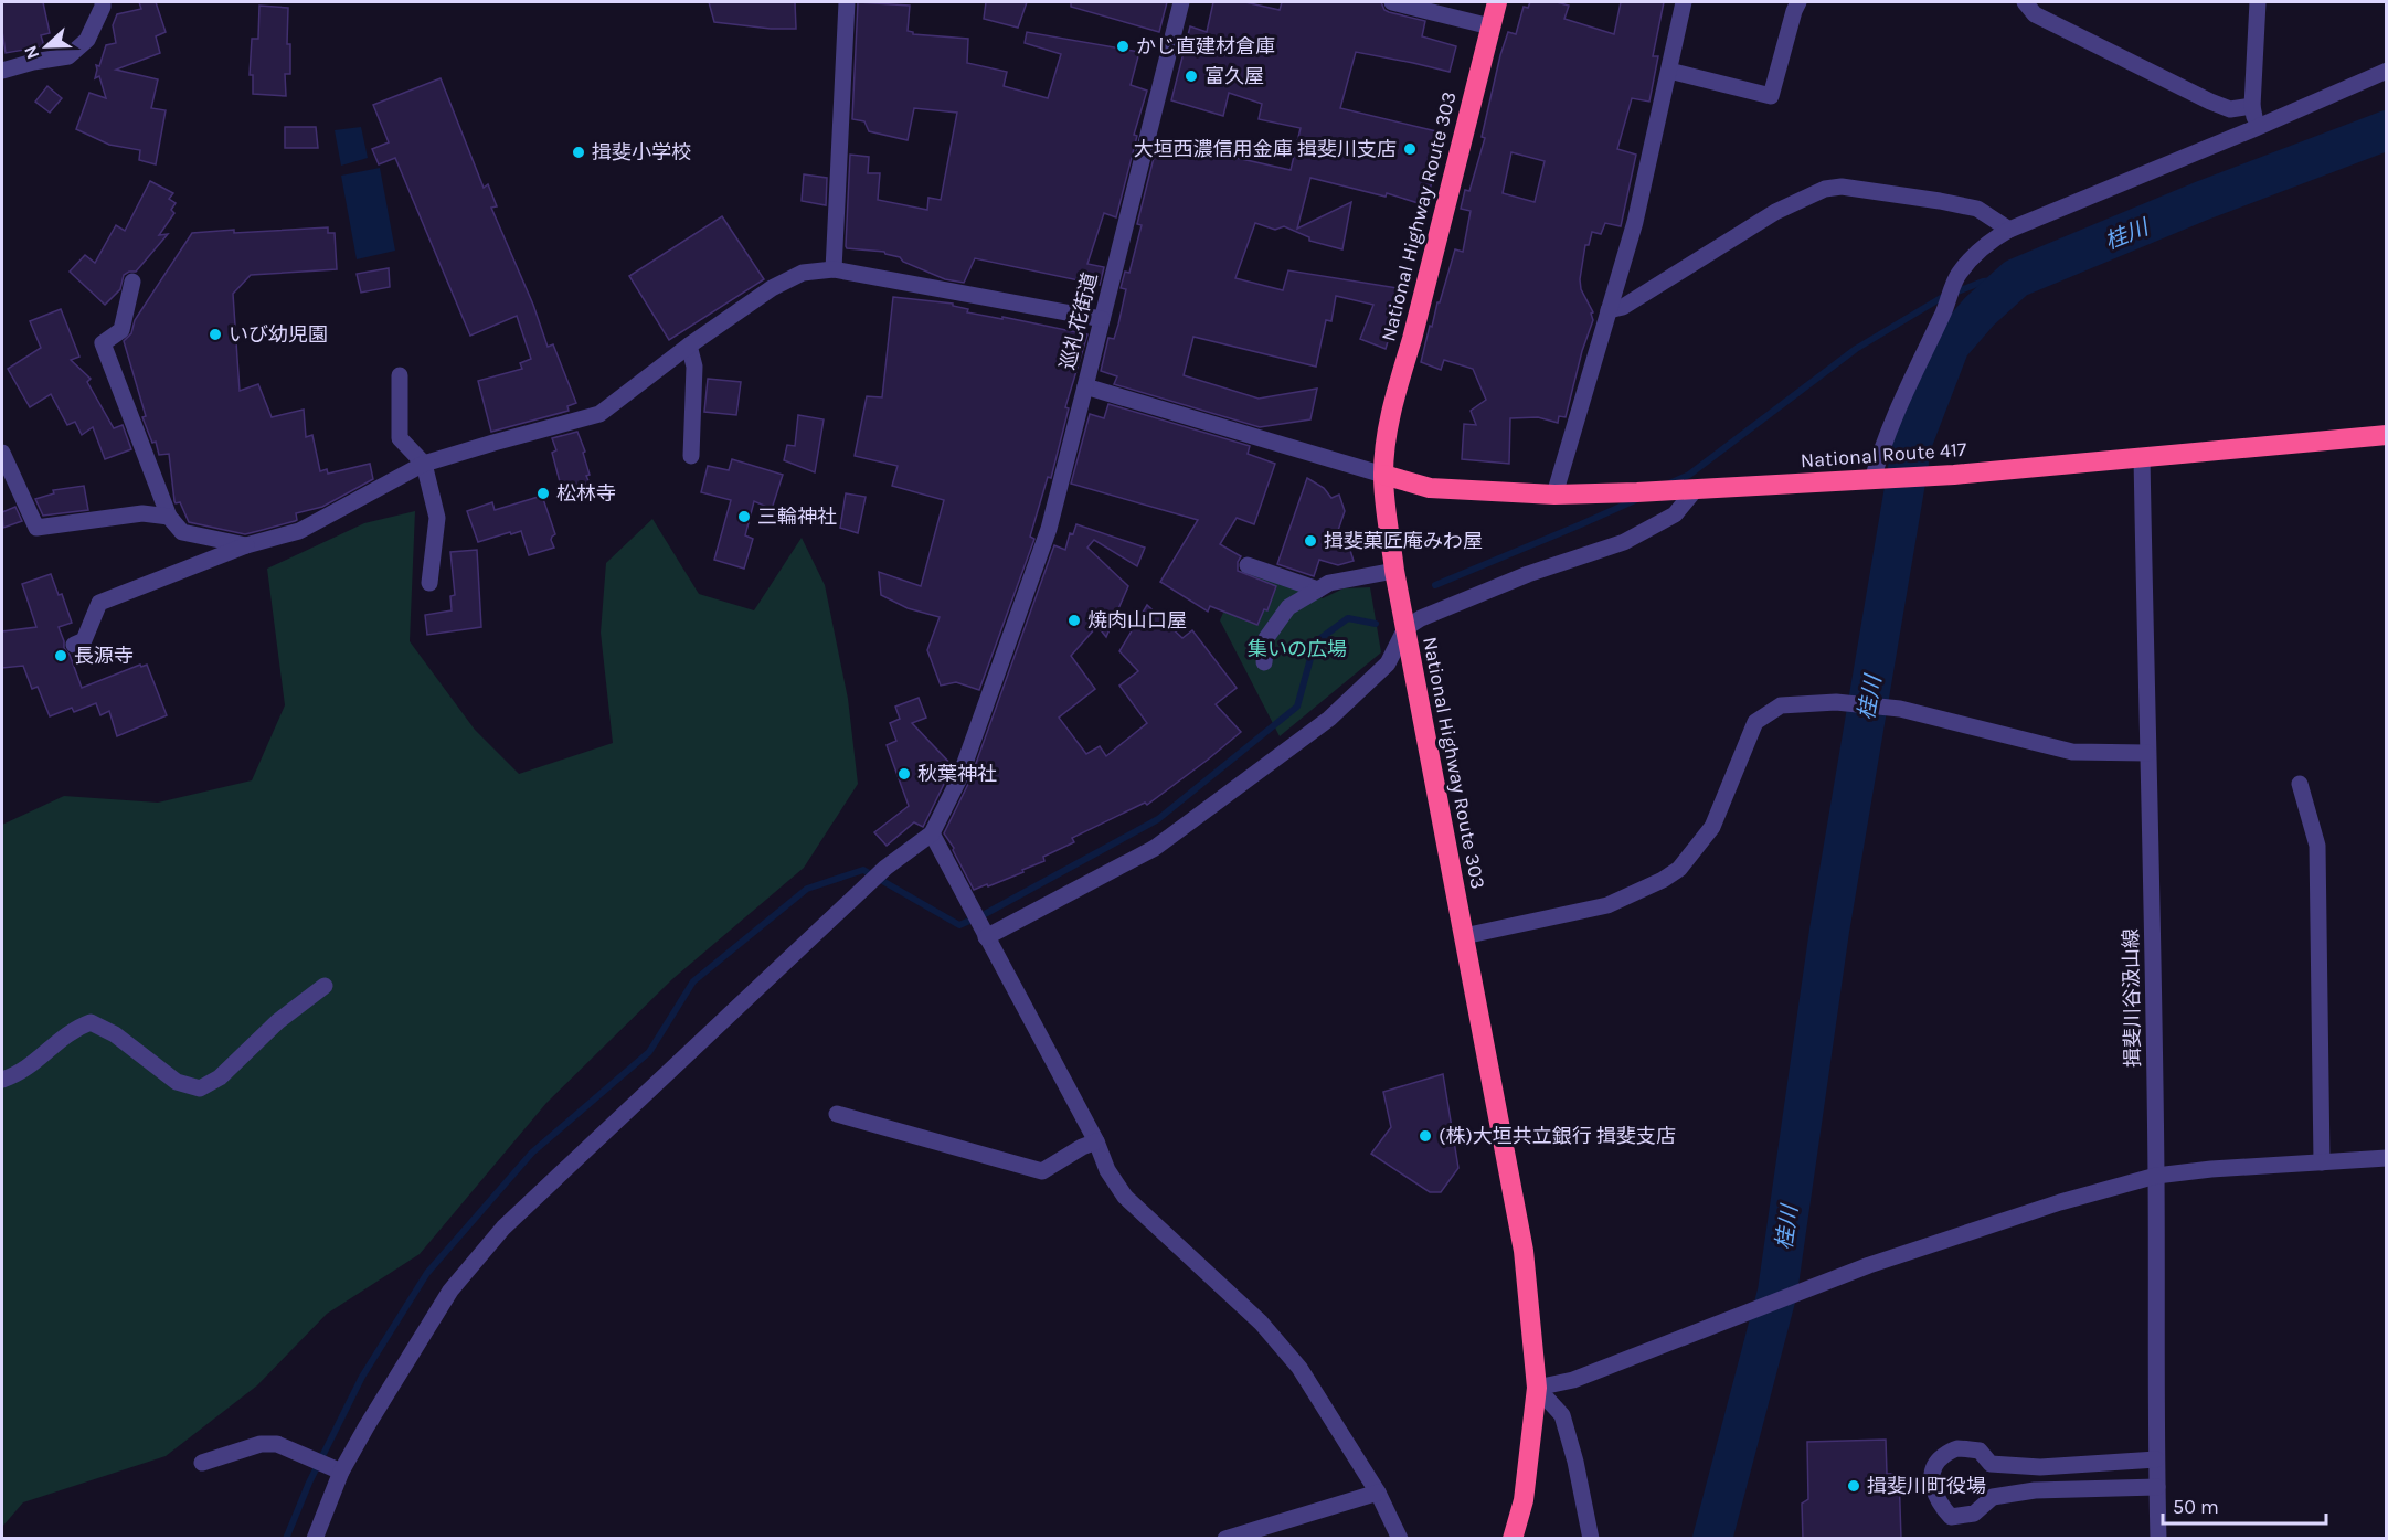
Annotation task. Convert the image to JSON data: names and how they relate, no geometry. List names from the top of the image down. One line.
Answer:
{"streets":{"highway":["National Highway Route 303","National Route 417"],"street":["巡礼花街道","揖斐川谷汲山線"]},"crossings":[["National Highway Route 303","巡礼花街道"],["National Highway Route 303","National Route 417"],["巡礼花街道","National Route 417"],["National Route 417","揖斐川谷汲山線"]],"water":["桂川"],"parks":["集いの広場"],"places":["かじ直建材倉庫","富久屋","大垣西濃信用金庫 揖斐川支店","揖斐小学校","いび幼児園","松林寺","三輪神社","揖斐菓匠庵みわ屋","焼肉山口屋","長源寺","秋葉神社","(株)大垣共立銀行 揖斐支店","揖斐川町役場"],"scale_bar":"50 m","north":"left"}
